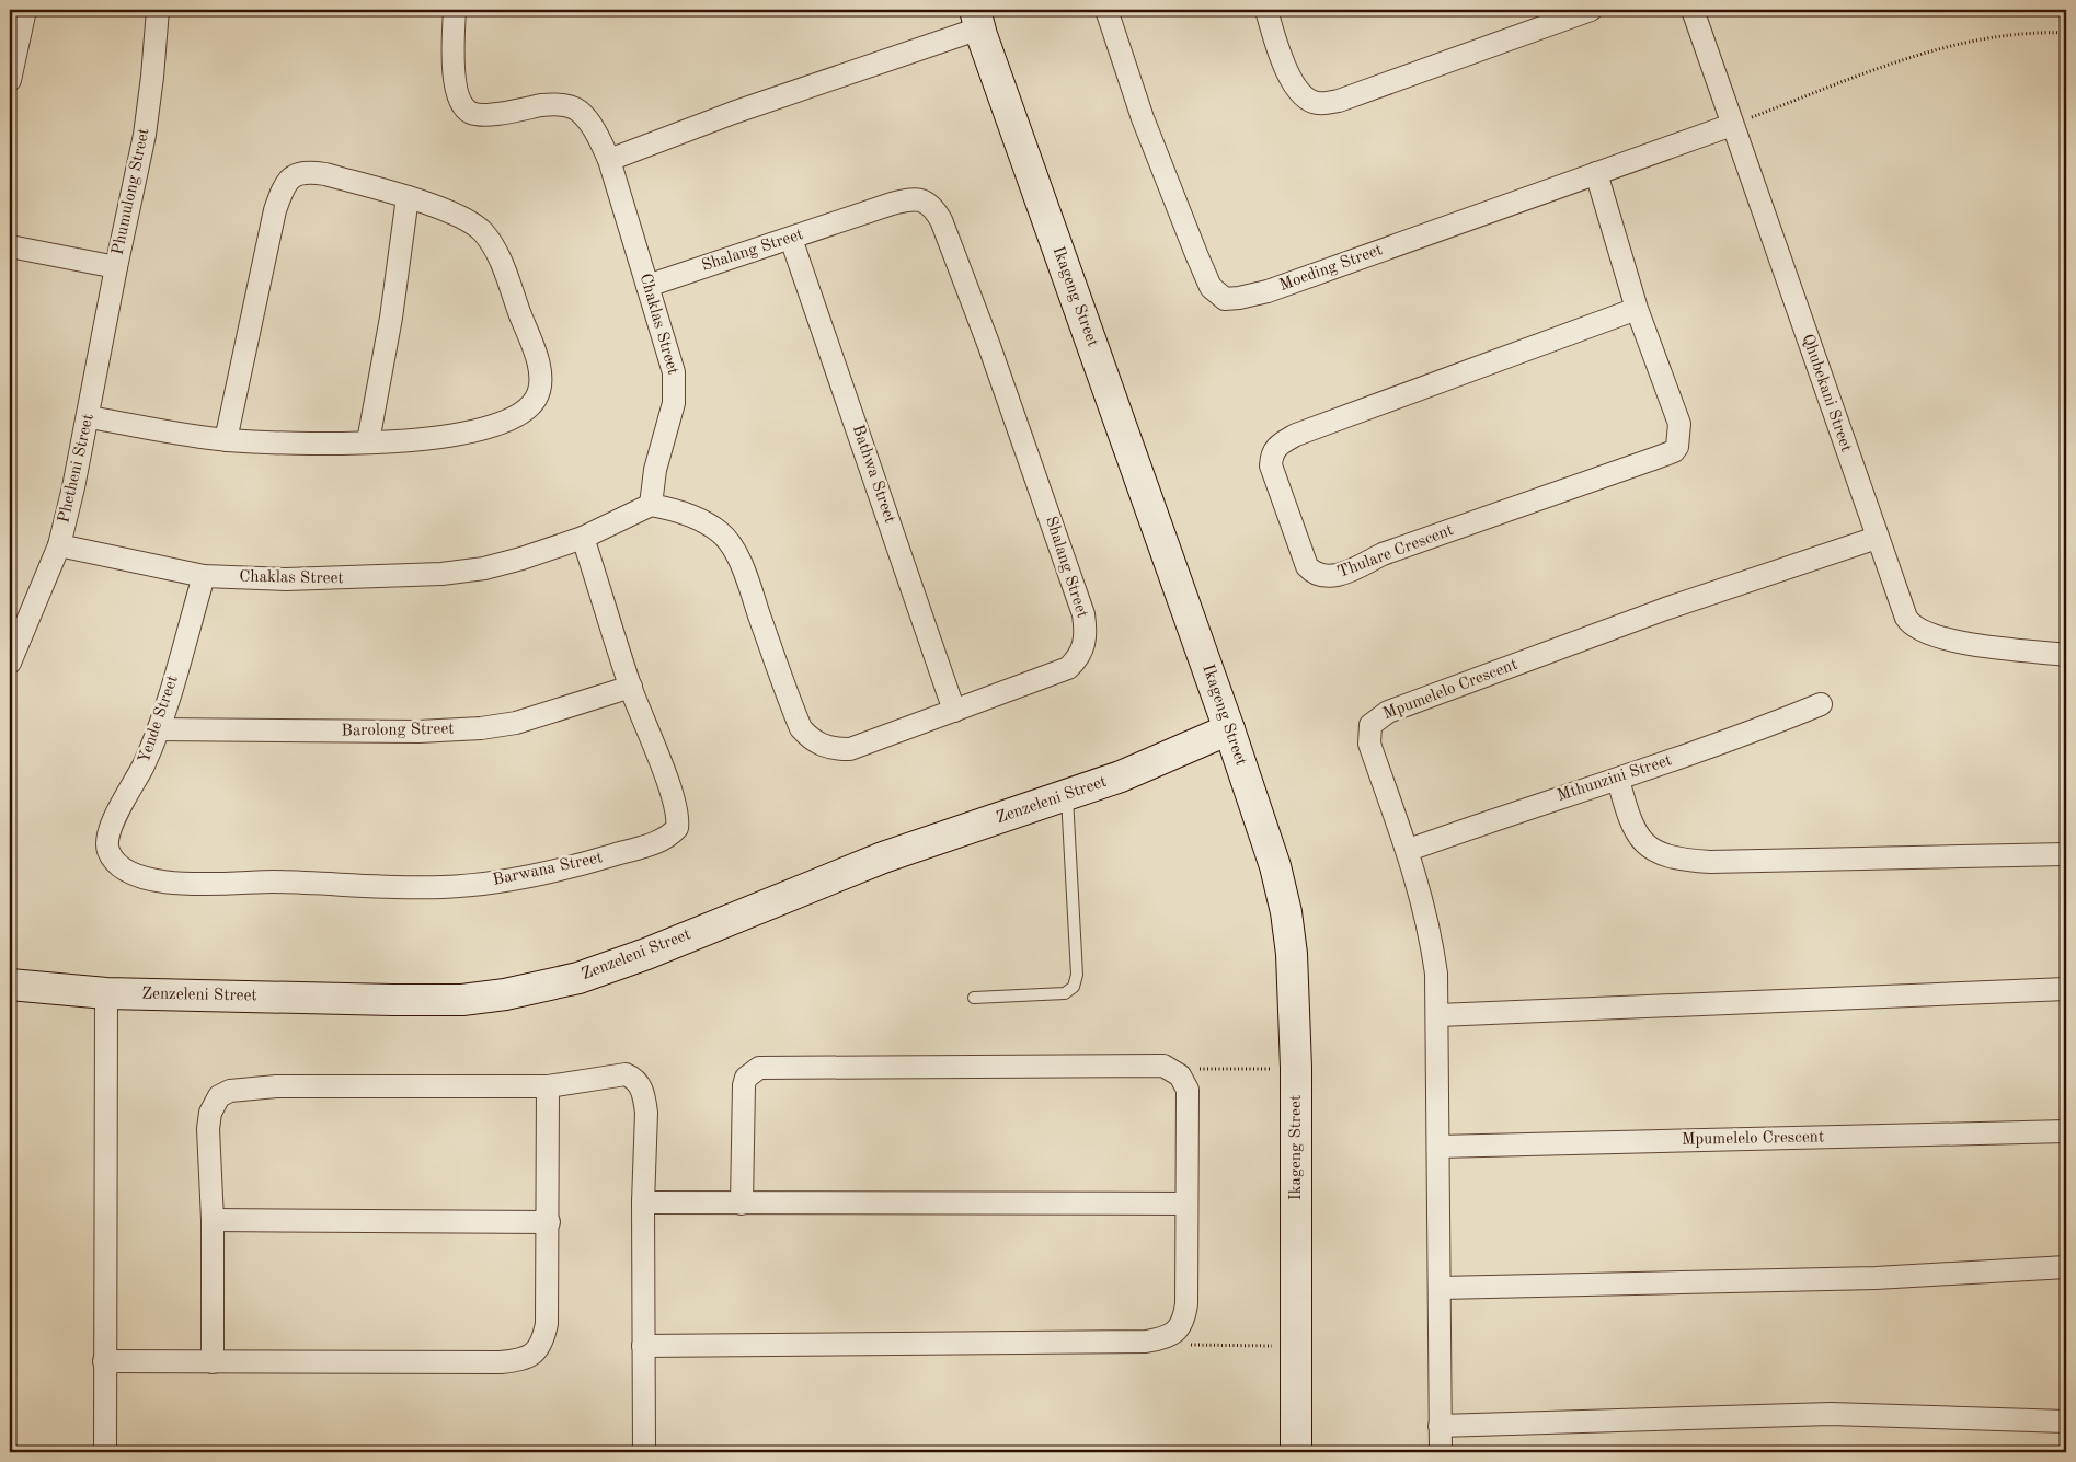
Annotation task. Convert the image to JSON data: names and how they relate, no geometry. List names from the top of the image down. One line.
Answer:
{"streets":{"street":["Phumulong Street","Shalang Street","Moeding Street","Ikageng Street","Chaklas Street","Qhubekani Street","Phetheni Street","Bathwa Street","Thulare Crescent","Mpumelelo Crescent","Yende Street","Barolong Street","Mthunzini Street","Zenzeleni Street","Barwana Street"]},"crossings":[["Phumulong Street","Phetheni Street"],["Shalang Street","Chaklas Street"],["Shalang Street","Bathwa Street"],["Moeding Street","Qhubekani Street"],["Moeding Street","Thulare Crescent"],["Ikageng Street","Zenzeleni Street"],["Chaklas Street","Phetheni Street"],["Chaklas Street","Yende Street"],["Chaklas Street","Barwana Street"],["Qhubekani Street","Mpumelelo Crescent"],["Mpumelelo Crescent","Mthunzini Street"],["Yende Street","Barolong Street"],["Yende Street","Barwana Street"],["Barolong Street","Barwana Street"]]}
